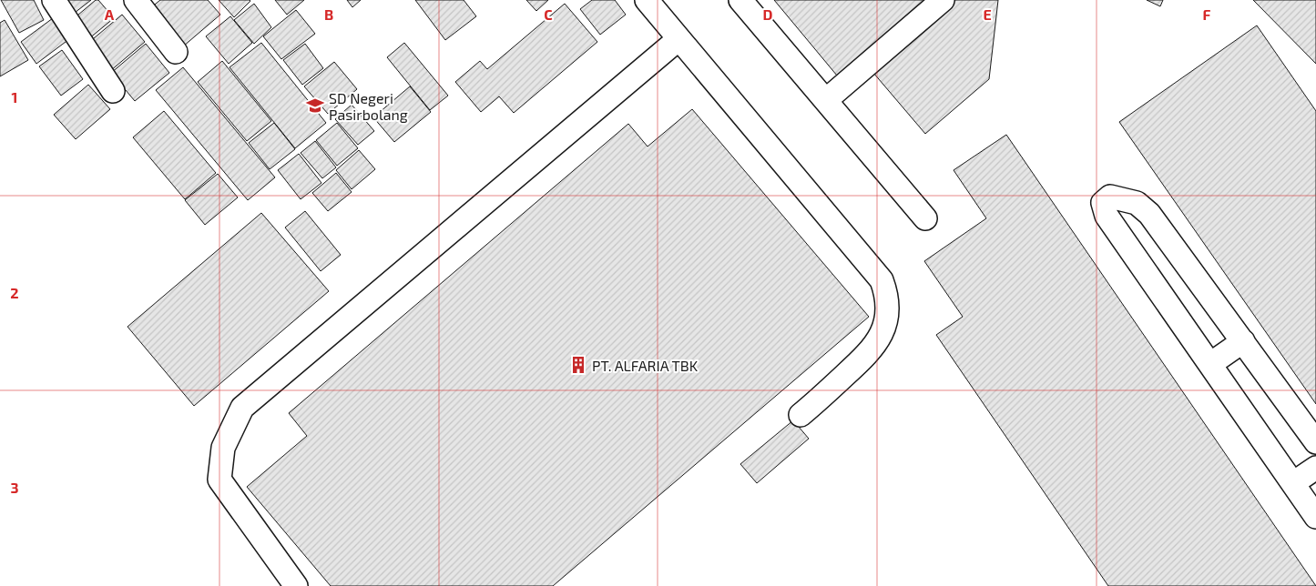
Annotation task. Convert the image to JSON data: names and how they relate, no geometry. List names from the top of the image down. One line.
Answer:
{"places":{"school or university":["SD Negeri Pasirbolang"],"building":["PT. ALFARIA TBK"]},"grid":{"columns":["A","B","C","D","E","F"],"rows":["1","2","3"]}}
